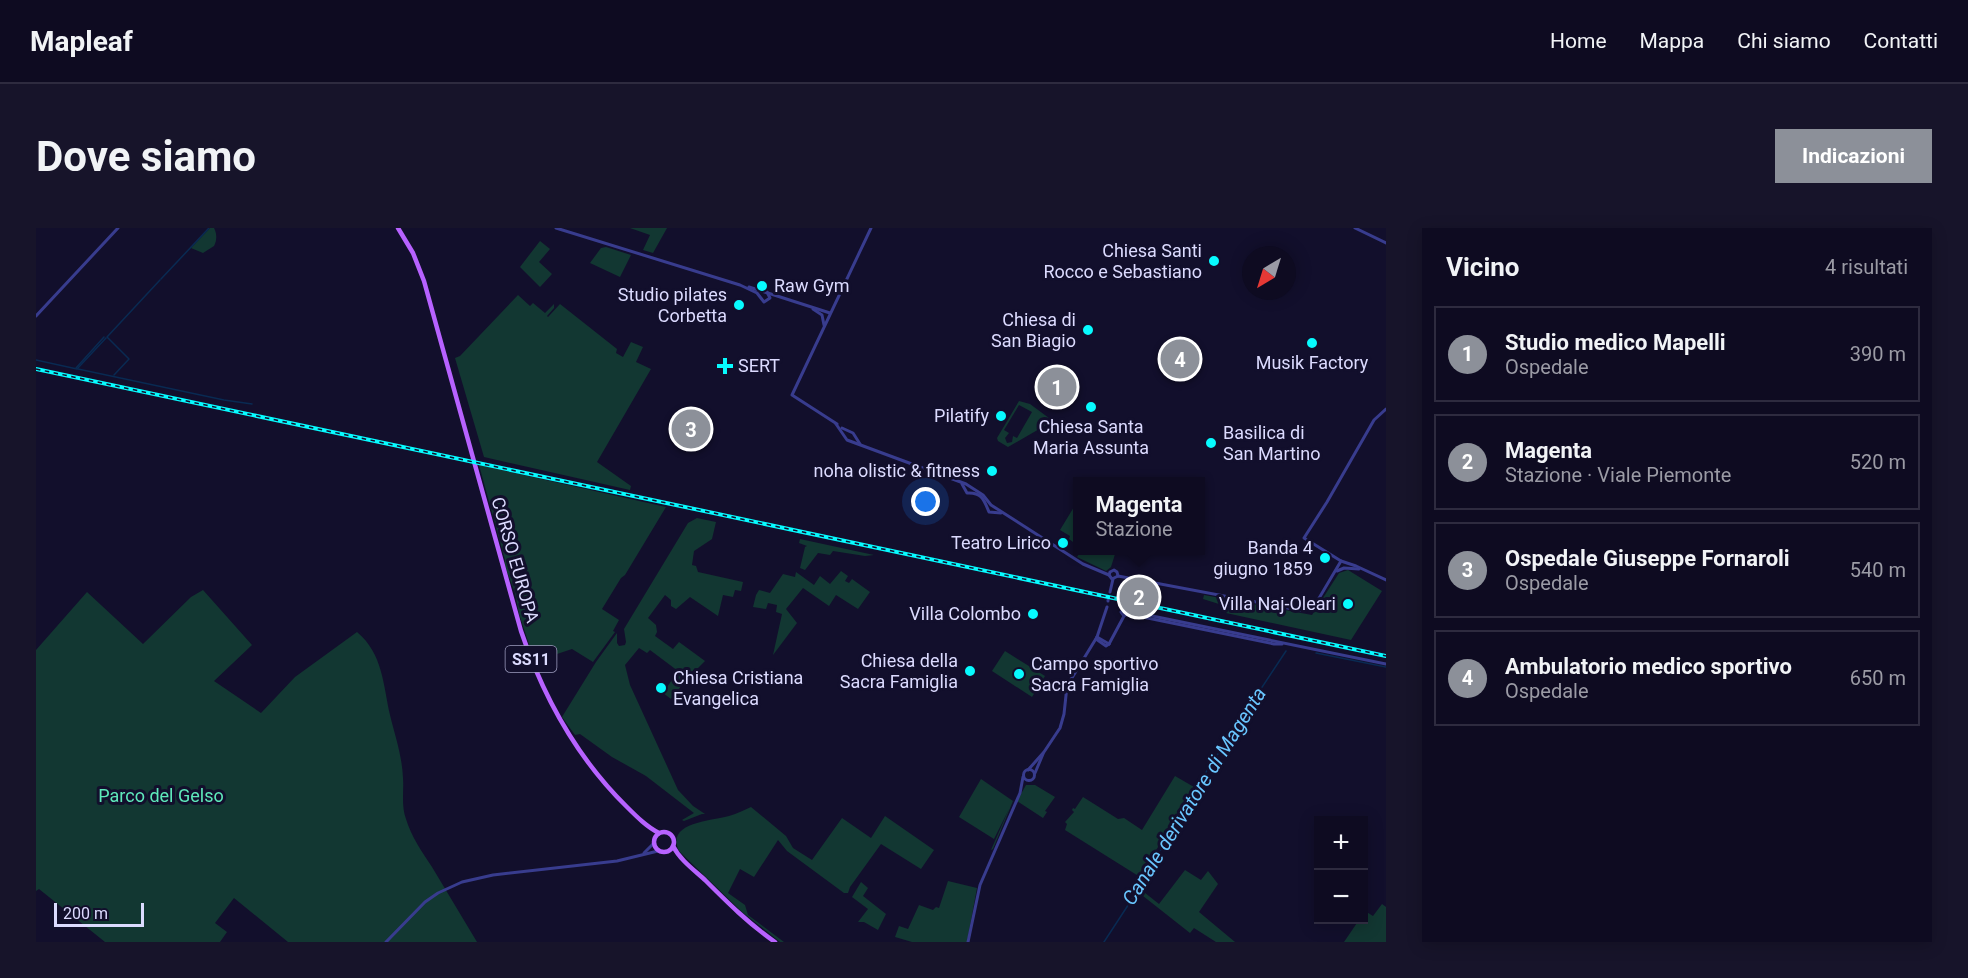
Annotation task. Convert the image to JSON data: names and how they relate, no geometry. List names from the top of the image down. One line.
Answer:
{"streets":{"main road":["CORSO EUROPA","SS11"]},"water":["Canale derivatore di Magenta"],"parks":["Parco del Gelso"],"places":{"other":["Chiesa Santi Rocco e Sebastiano","Raw Gym","Studio pilates Corbetta","Chiesa di San Biagio","Musik Factory","Chiesa Santa Maria Assunta","Pilatify","Basilica di San Martino","noha olistic & fitness","Teatro Lirico","Banda 4 giugno 1859","Villa Naj-Oleari","Villa Colombo","Chiesa della Sacra Famiglia","Campo sportivo Sacra Famiglia","Chiesa Cristiana Evangelica"],"health":["SERT"]},"scale_bar":"200 m","north":"bottom left","page":{"header":"Mapleaf","nav":["Home","Mappa","Chi siamo","Contatti"],"buttons":"Indicazioni","title":"Dove siamo","heading":["Vicino","4 risultati"],"list":[{"mark":"1","name":"Studio medico Mapelli","note":"Ospedale","value":"390 m"},{"mark":"2","name":"Magenta","note":"Stazione · Viale Piemonte","value":"520 m"},{"mark":"3","name":"Ospedale Giuseppe Fornaroli","note":"Ospedale","value":"540 m"},{"mark":"4","name":"Ambulatorio medico sportivo","note":"Ospedale","value":"650 m"}],"pins":["4","1","3","2"],"popup":["Magenta","Stazione"],"map_buttons":["+","−"],"scale":"200 m"}}
